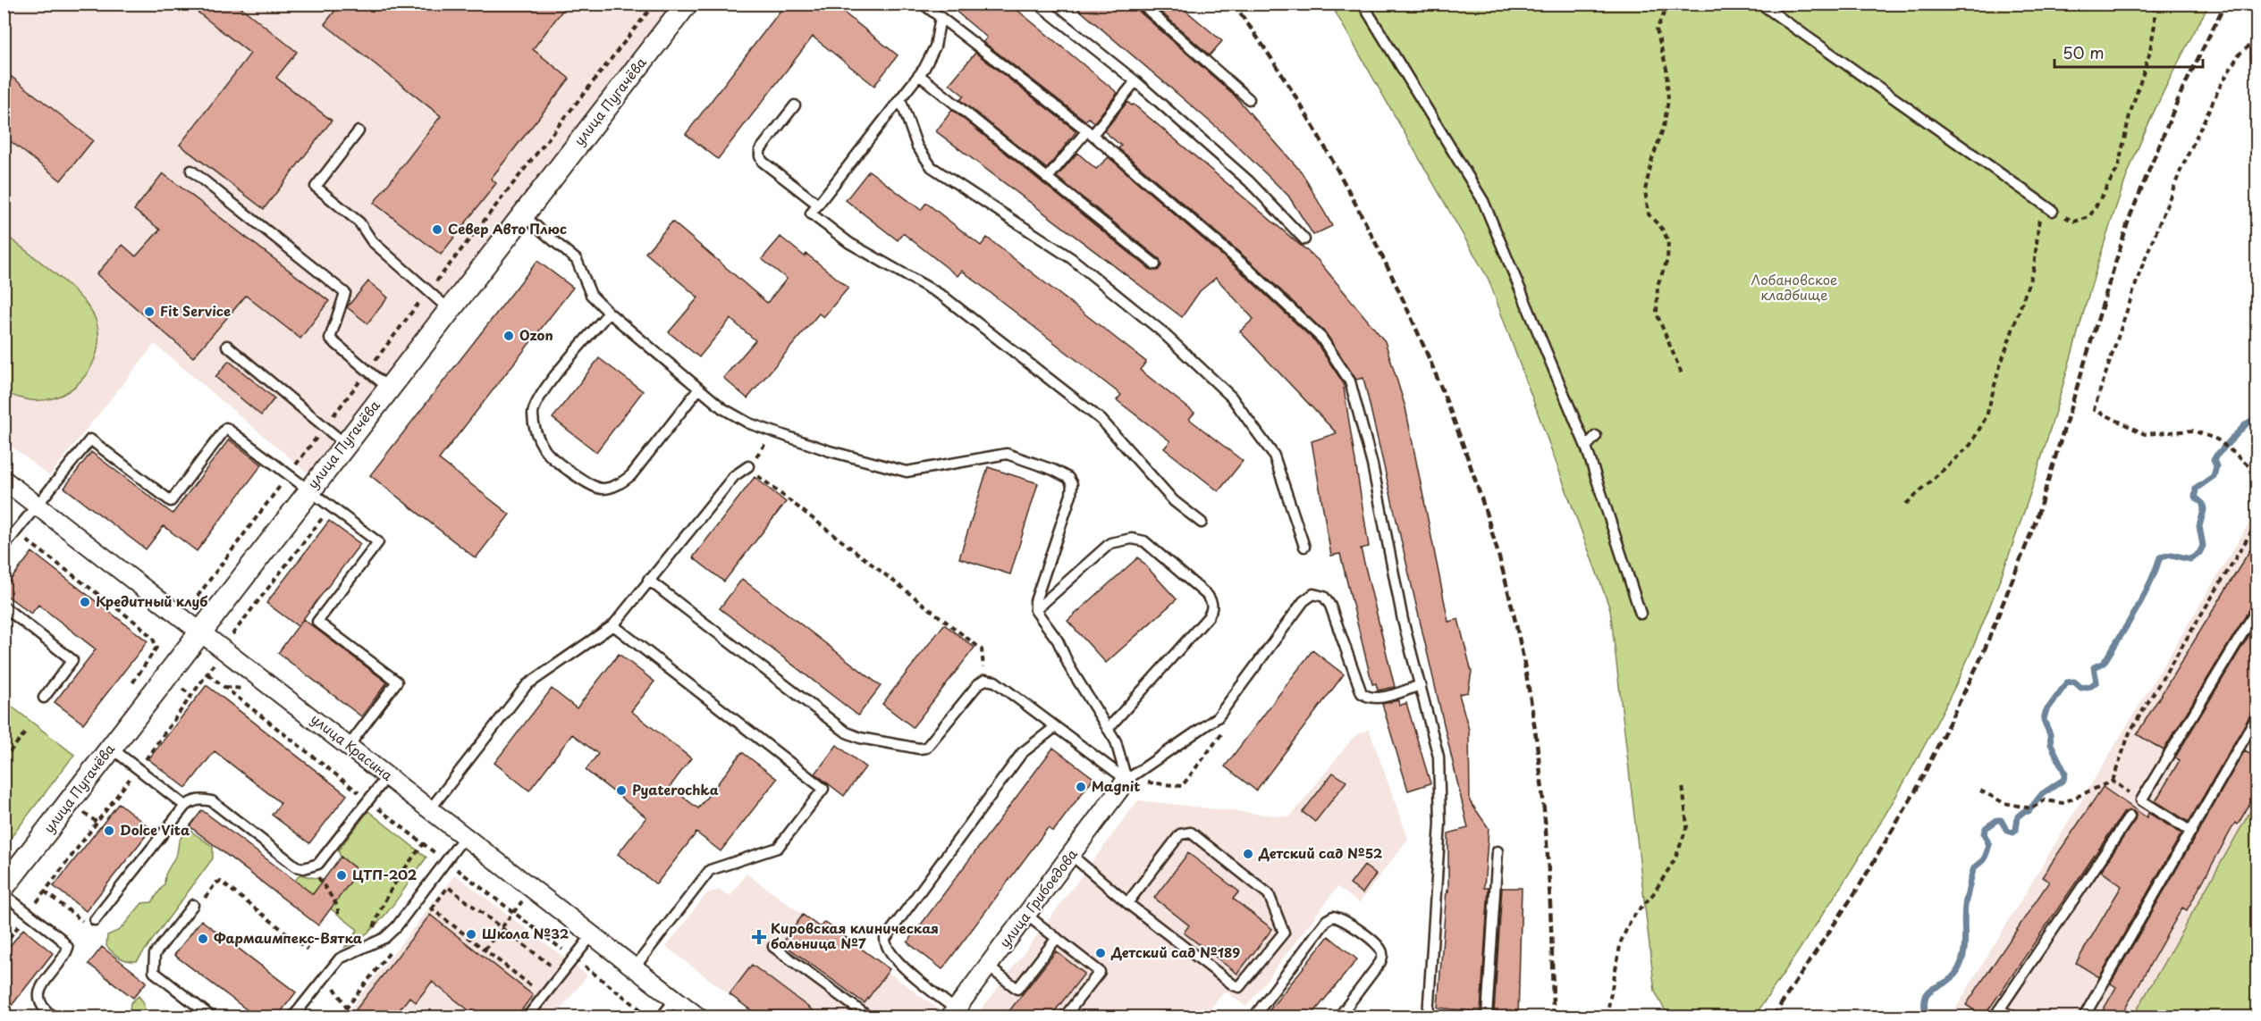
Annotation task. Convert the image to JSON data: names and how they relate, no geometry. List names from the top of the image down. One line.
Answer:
{"streets":{"street":["улица Пугачёва","улица Красина","улица Грибоедова"]},"crossings":[["улица Пугачёва","улица Красина"]],"parks":["Лобановское кладбище"],"places":{"other":["Север Авто Плюс","Fit Service","Ozon","Кредитный клуб","Magnit","Pyaterochka","Dolce Vita","Детский сад №52","ЦТП-202","Школа №32","Фармаимпекс-Вятка","Детский сад №189"],"health":["Кировская клиническая больница №7"]},"scale_bar":"50 m"}
